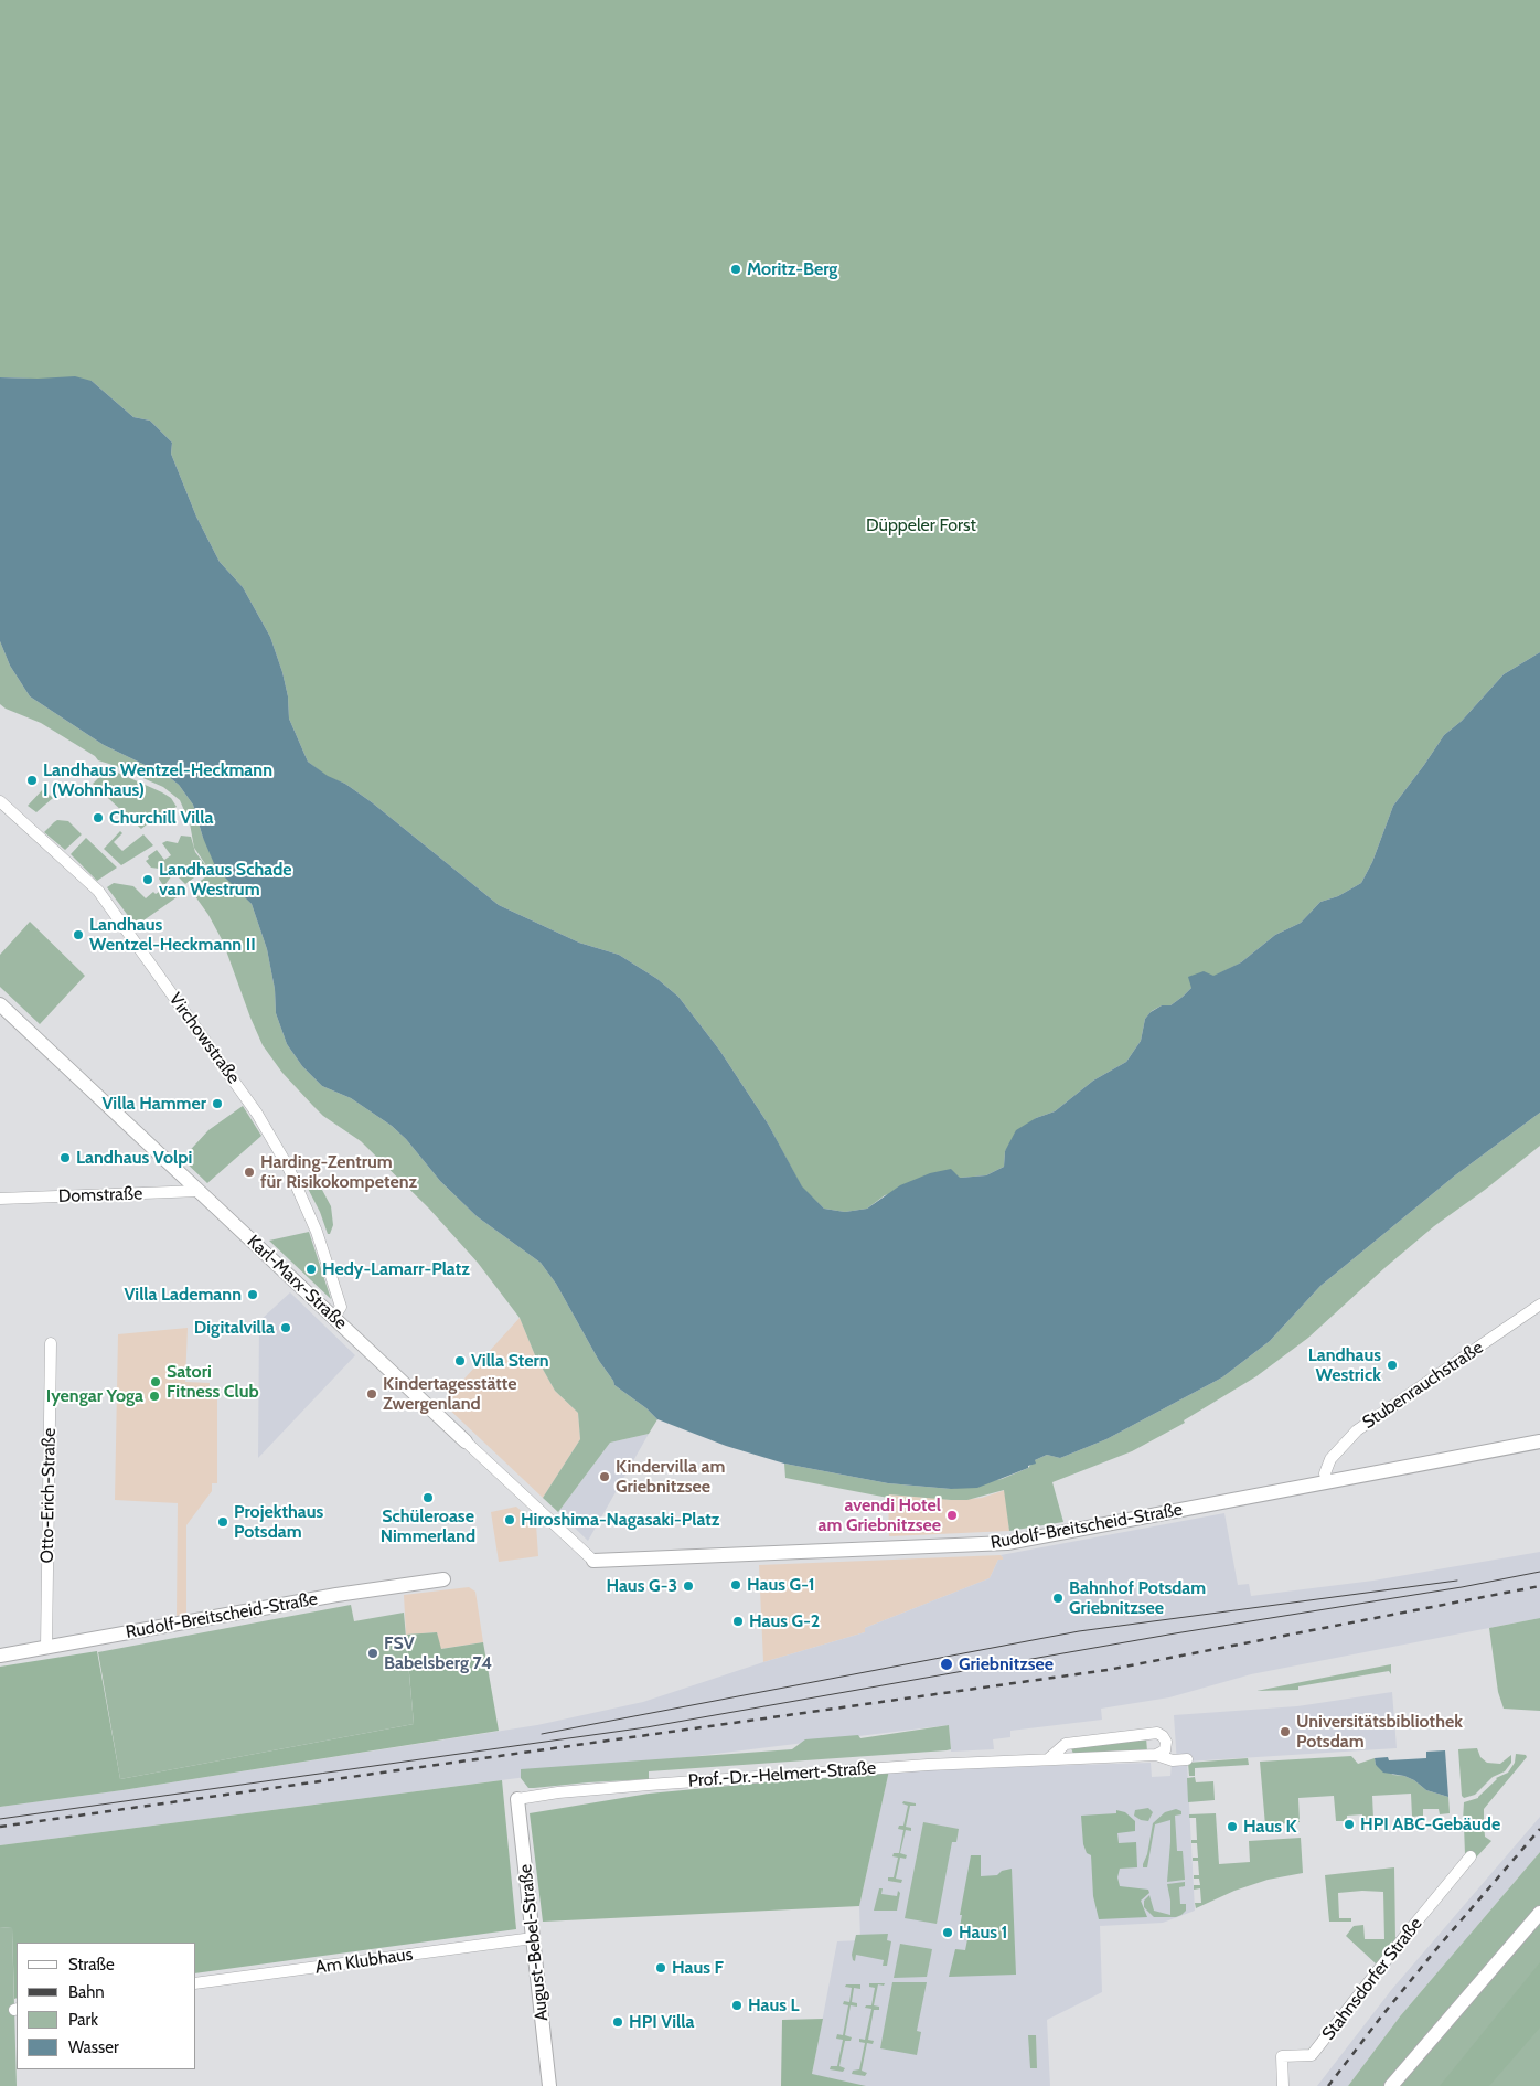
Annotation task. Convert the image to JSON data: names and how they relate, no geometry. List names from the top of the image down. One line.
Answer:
{"streets":{"street":["Virchowstraße","Domstraße","Karl-Marx-Straße","Stubenrauchstraße","Otto-Erich-Straße","Rudolf-Breitscheid-Straße","Prof.-Dr.-Helmert-Straße","August-Bebel-Straße","Am Klubhaus","Stahnsdorfer Straße"]},"crossings":[["Virchowstraße","Karl-Marx-Straße"],["Domstraße","Karl-Marx-Straße"],["Karl-Marx-Straße","Rudolf-Breitscheid-Straße"],["Stubenrauchstraße","Rudolf-Breitscheid-Straße"],["Otto-Erich-Straße","Rudolf-Breitscheid-Straße"],["Prof.-Dr.-Helmert-Straße","August-Bebel-Straße"],["August-Bebel-Straße","Am Klubhaus"]],"parks":["Düppeler Forst"],"places":["Moritz-Berg","Landhaus Wentzel-Heckmann I (Wohnhaus)","Churchill Villa","Landhaus Schade van Westrum","Landhaus Wentzel-Heckmann II","Villa Hammer","Landhaus Volpi","Harding-Zentrum für Risikokompetenz","Hedy-Lamarr-Platz","Villa Lademann","Digitalvilla","Villa Stern","Landhaus Westrick","Satori Fitness Club","Kindertagesstätte Zwergenland","Iyengar Yoga","Kindervilla am Griebnitzsee","Schüleroase Nimmerland","avendi Hotel am Griebnitzsee","Hiroshima-Nagasaki-Platz","Projekthaus Potsdam","Haus G-1","Haus G-3","Bahnhof Potsdam Griebnitzsee","Haus G-2","FSV Babelsberg 74","Griebnitzsee","Universitätsbibliothek Potsdam","HPI ABC-Gebäude","Haus K","Haus 1","Haus F","Haus L","HPI Villa"],"legend":["Straße","Bahn","Park","Wasser"]}
